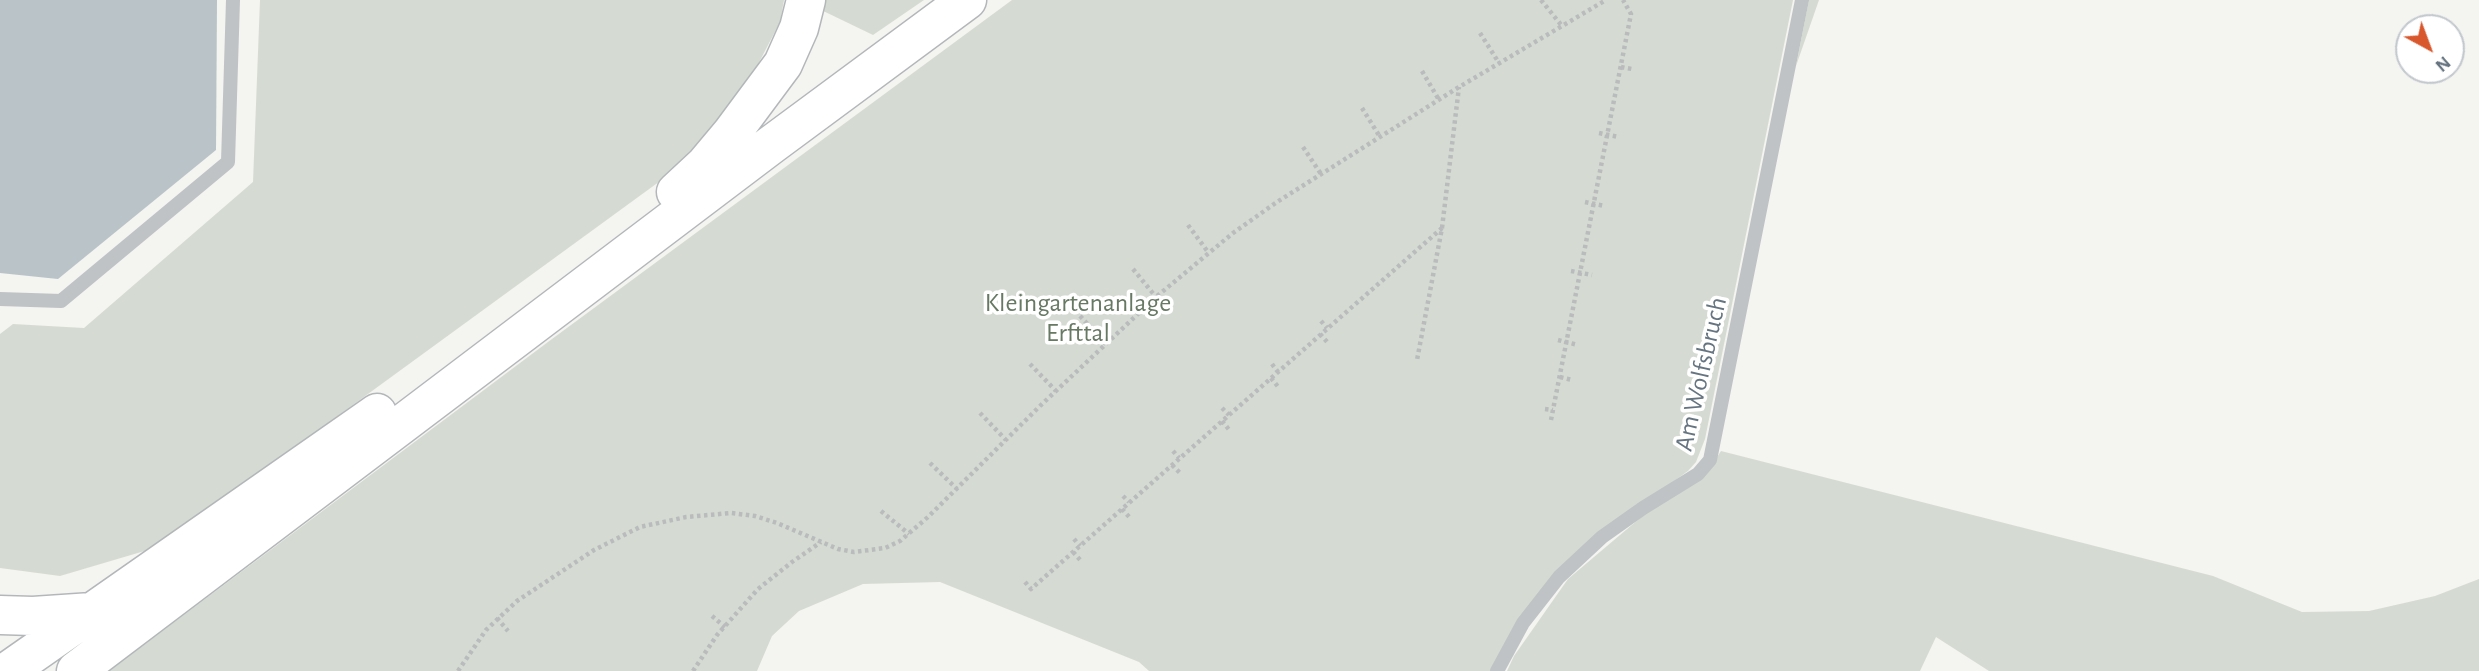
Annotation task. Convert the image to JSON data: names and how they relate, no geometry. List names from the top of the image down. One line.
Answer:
{"streets":{"lane":["Am Wolfsbruch"]},"parks":["Kleingartenanlage Erfttal"],"north":"bottom right"}
